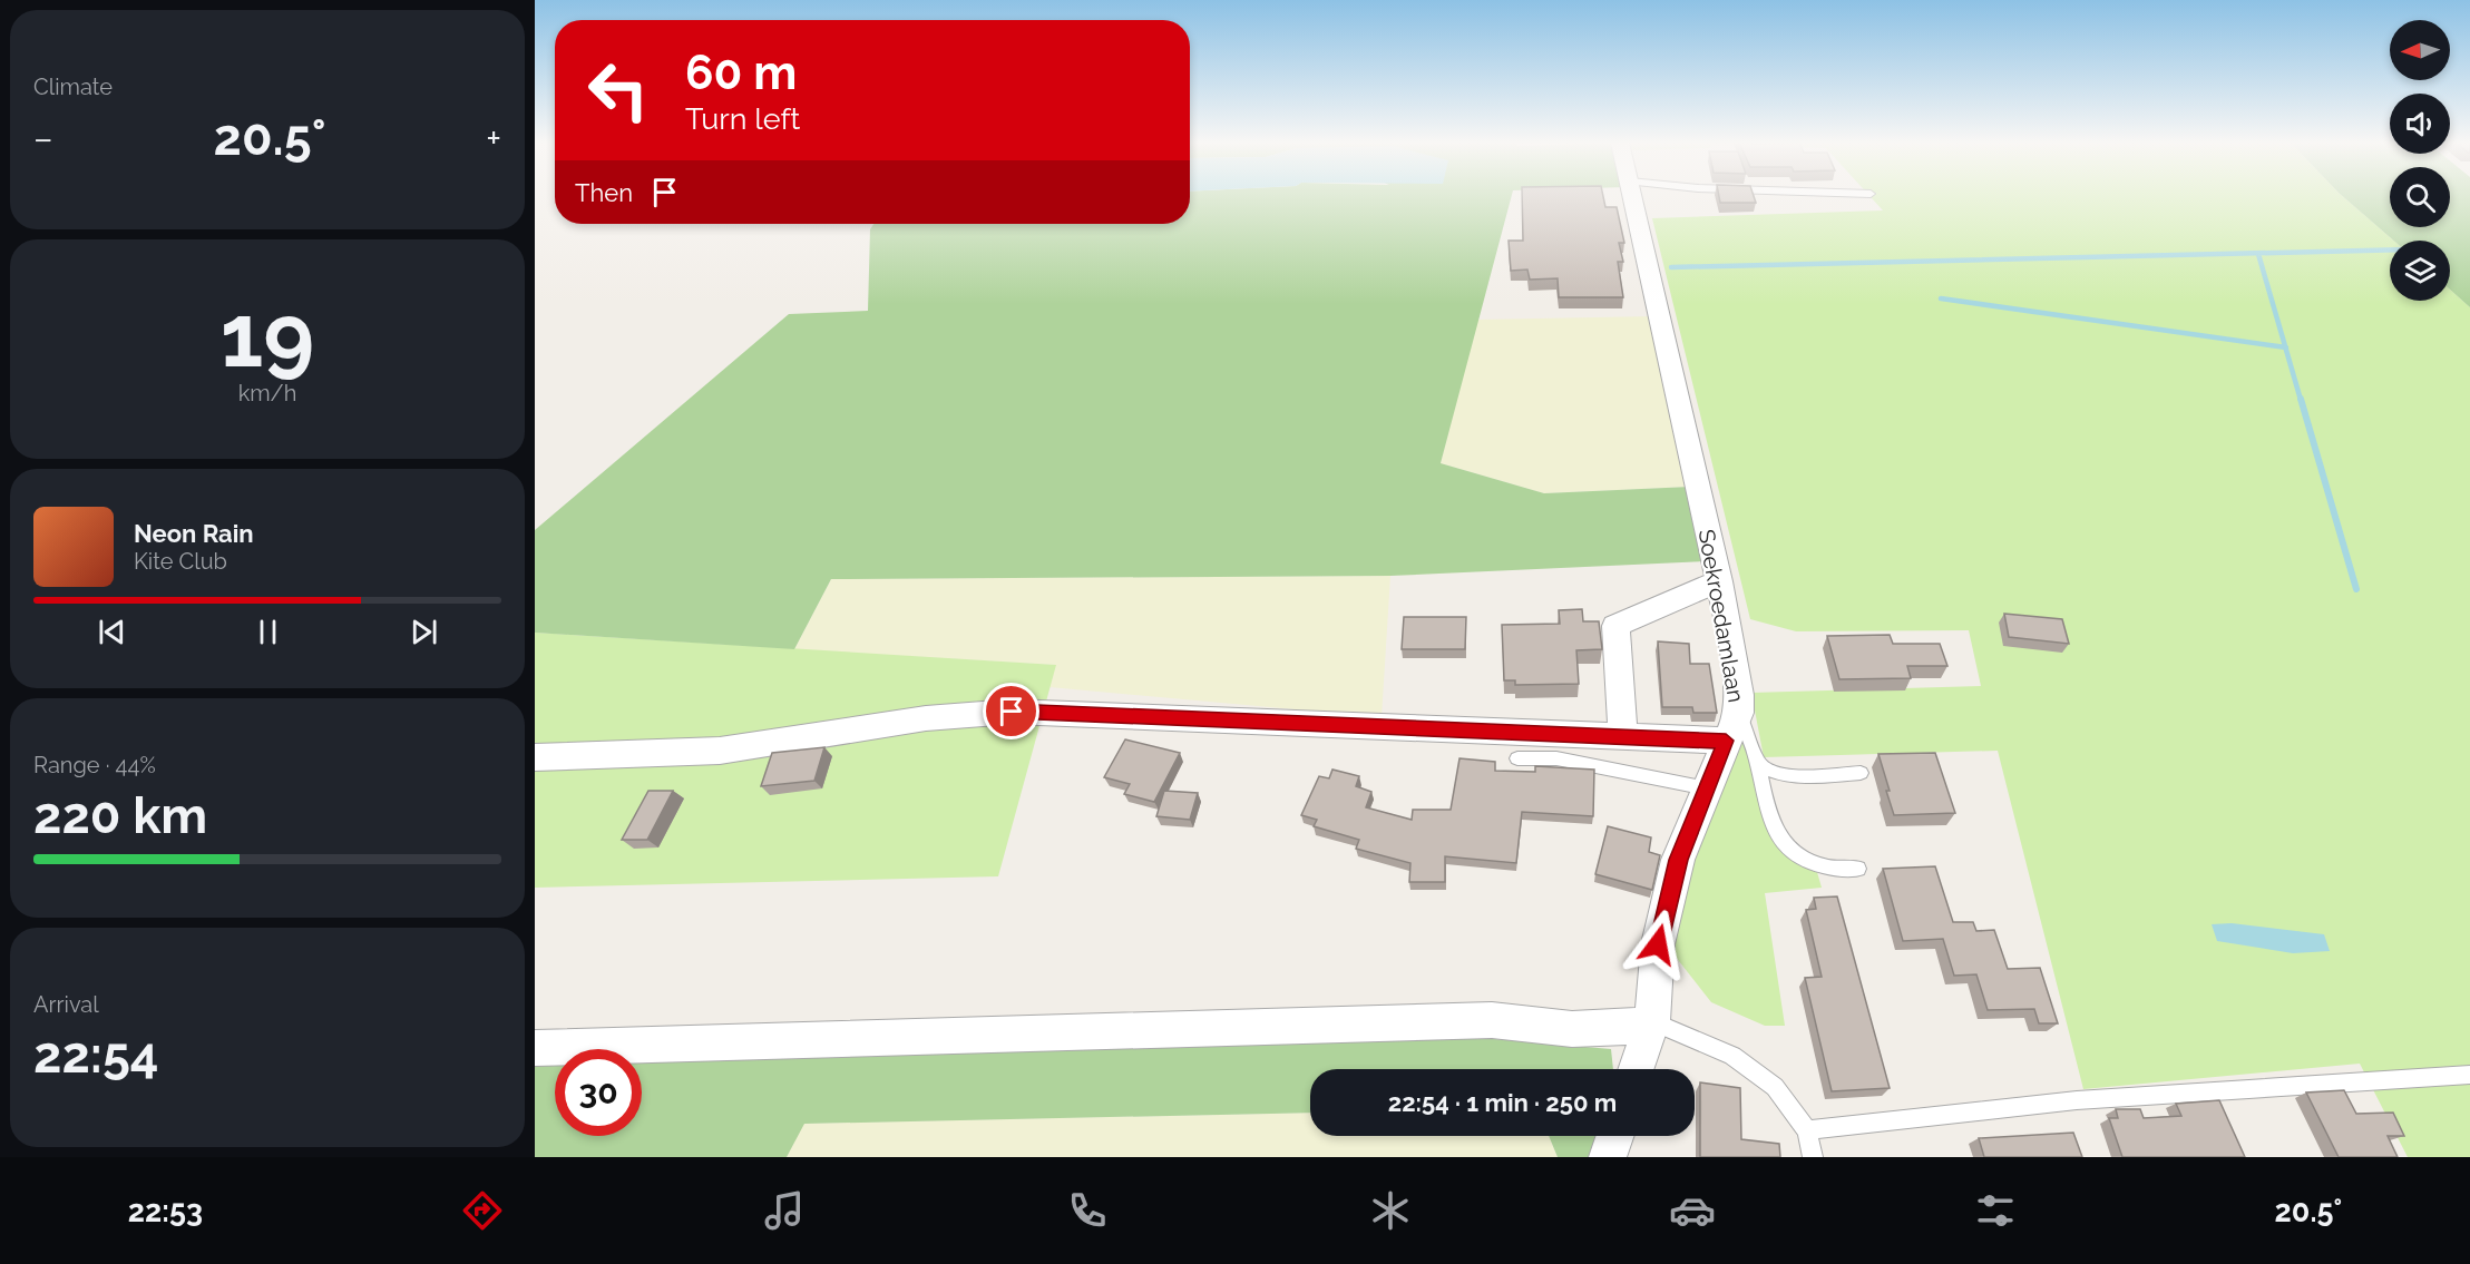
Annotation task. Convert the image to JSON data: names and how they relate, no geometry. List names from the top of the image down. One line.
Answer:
{"streets":{"street":["Soekroedamlaan"]},"north":"left","page":{"tile":["Climate",["19","km/h"],["Range · 44%","220 km"],["Arrival","22:54"]],"turn":["60 m","Turn left"],"heat":["−","20.5°","+"],"then":"Then","song":["Neon Rain","Kite Club"],"limit":"30","trip":"22:54 · 1 min · 250 m","tabs":["22:53","20.5°"]}}
